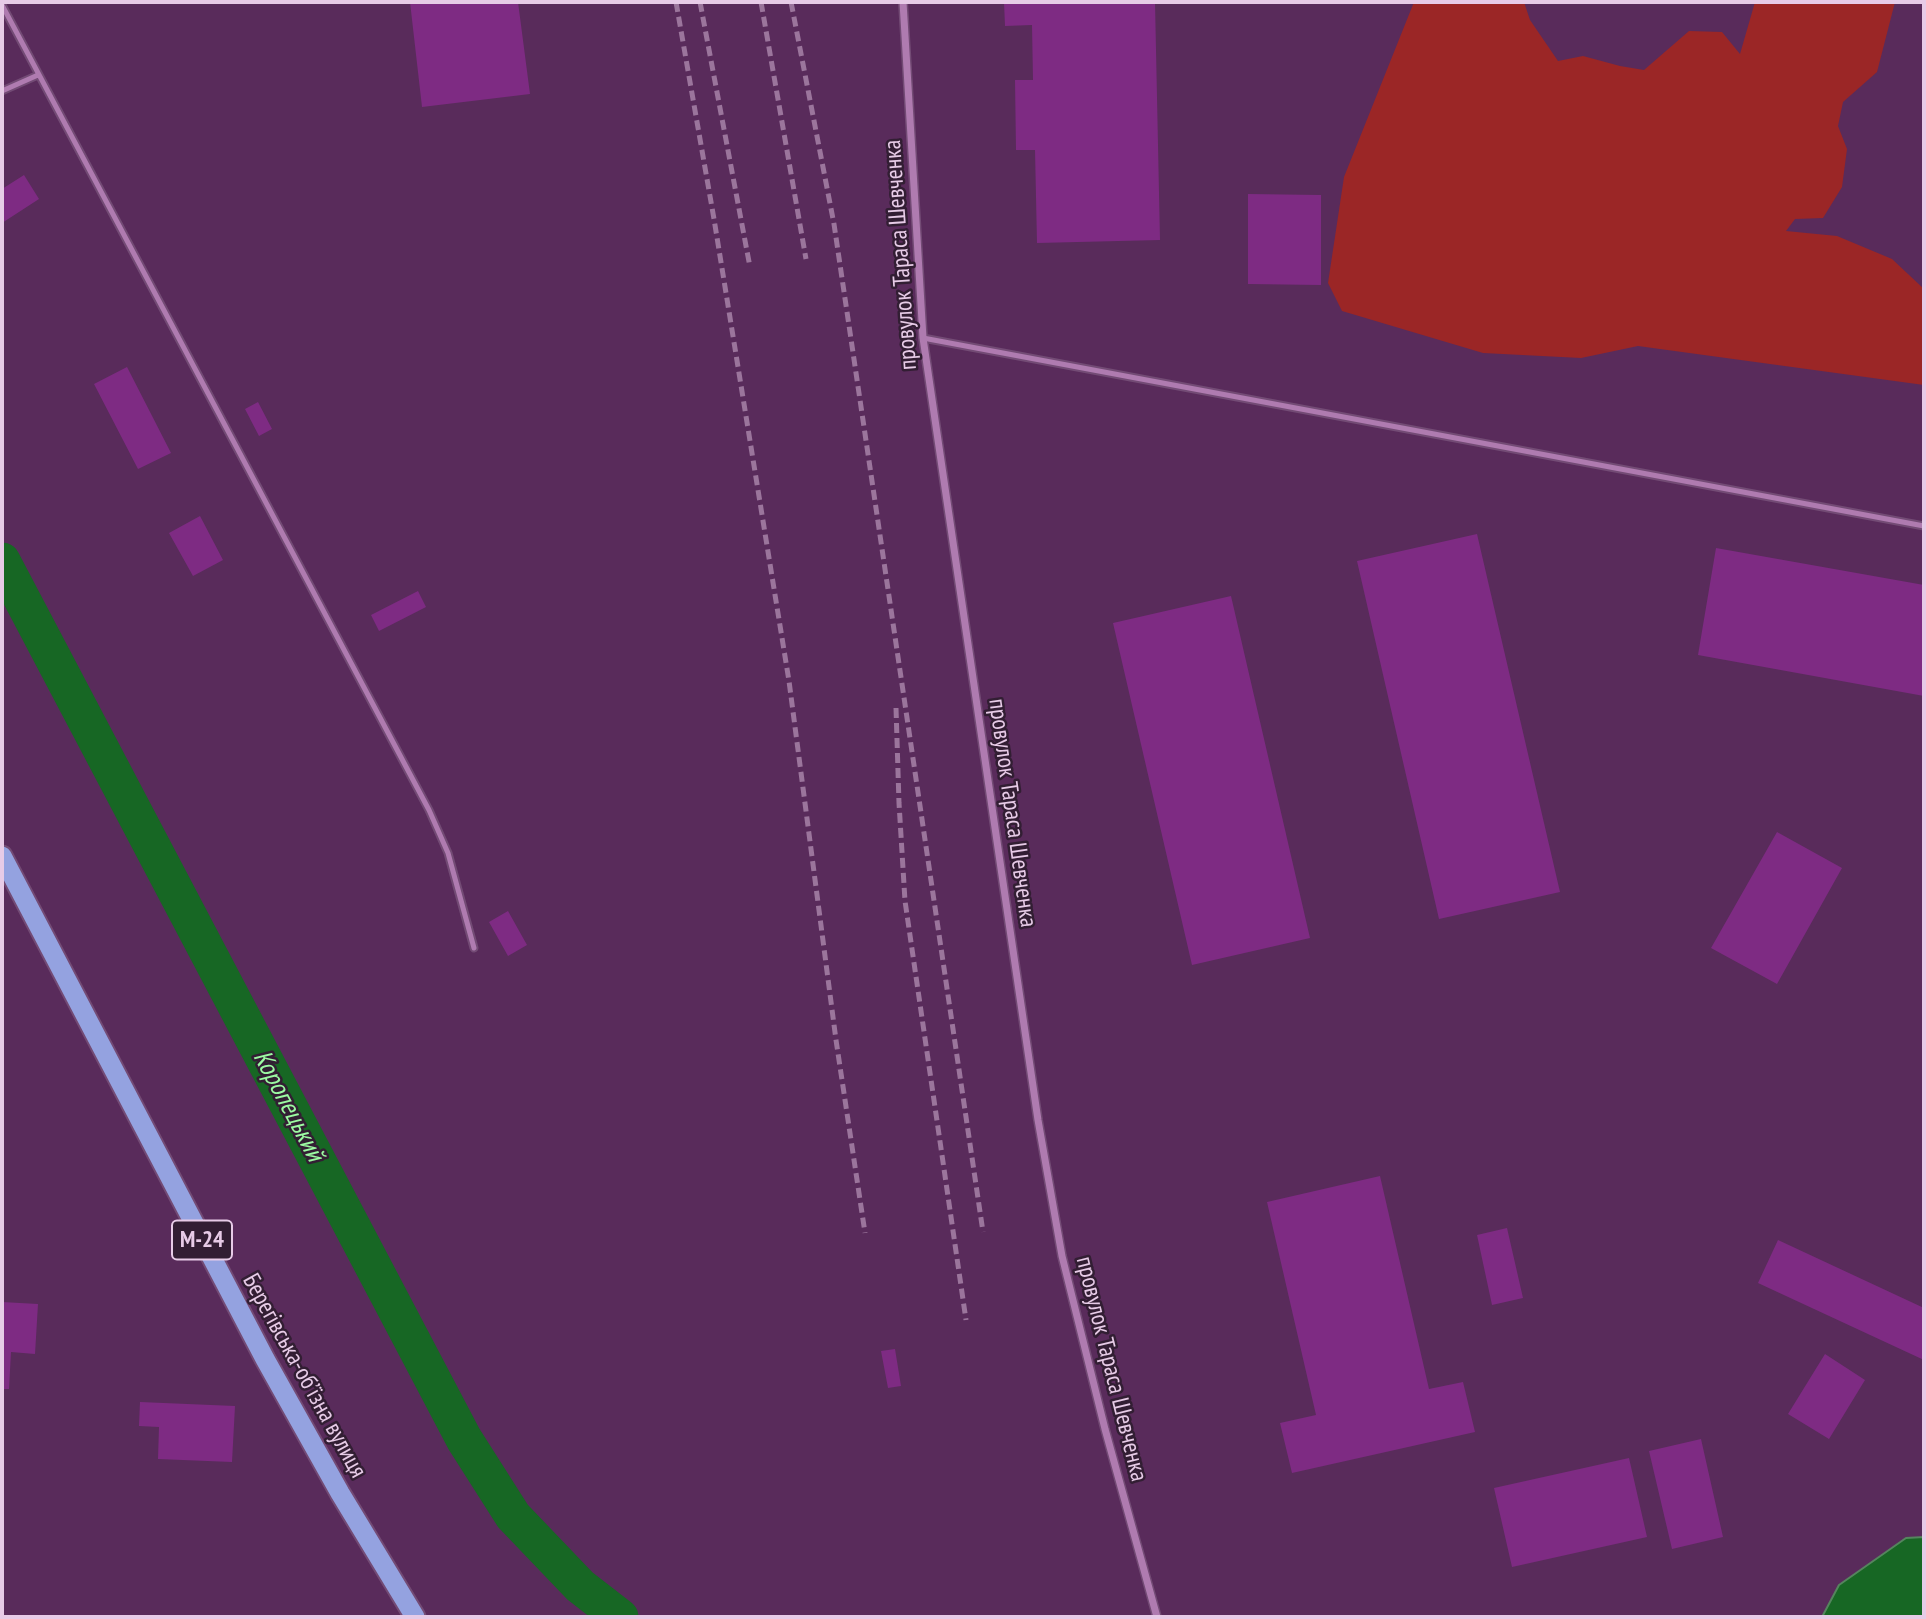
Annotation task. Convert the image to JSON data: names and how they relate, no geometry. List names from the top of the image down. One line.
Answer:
{"streets":{"highway":["М-24","Берегівська-обʼїзна вулиця"],"street":["провулок Тараса Шевченка"]},"water":["Коропецький"]}
